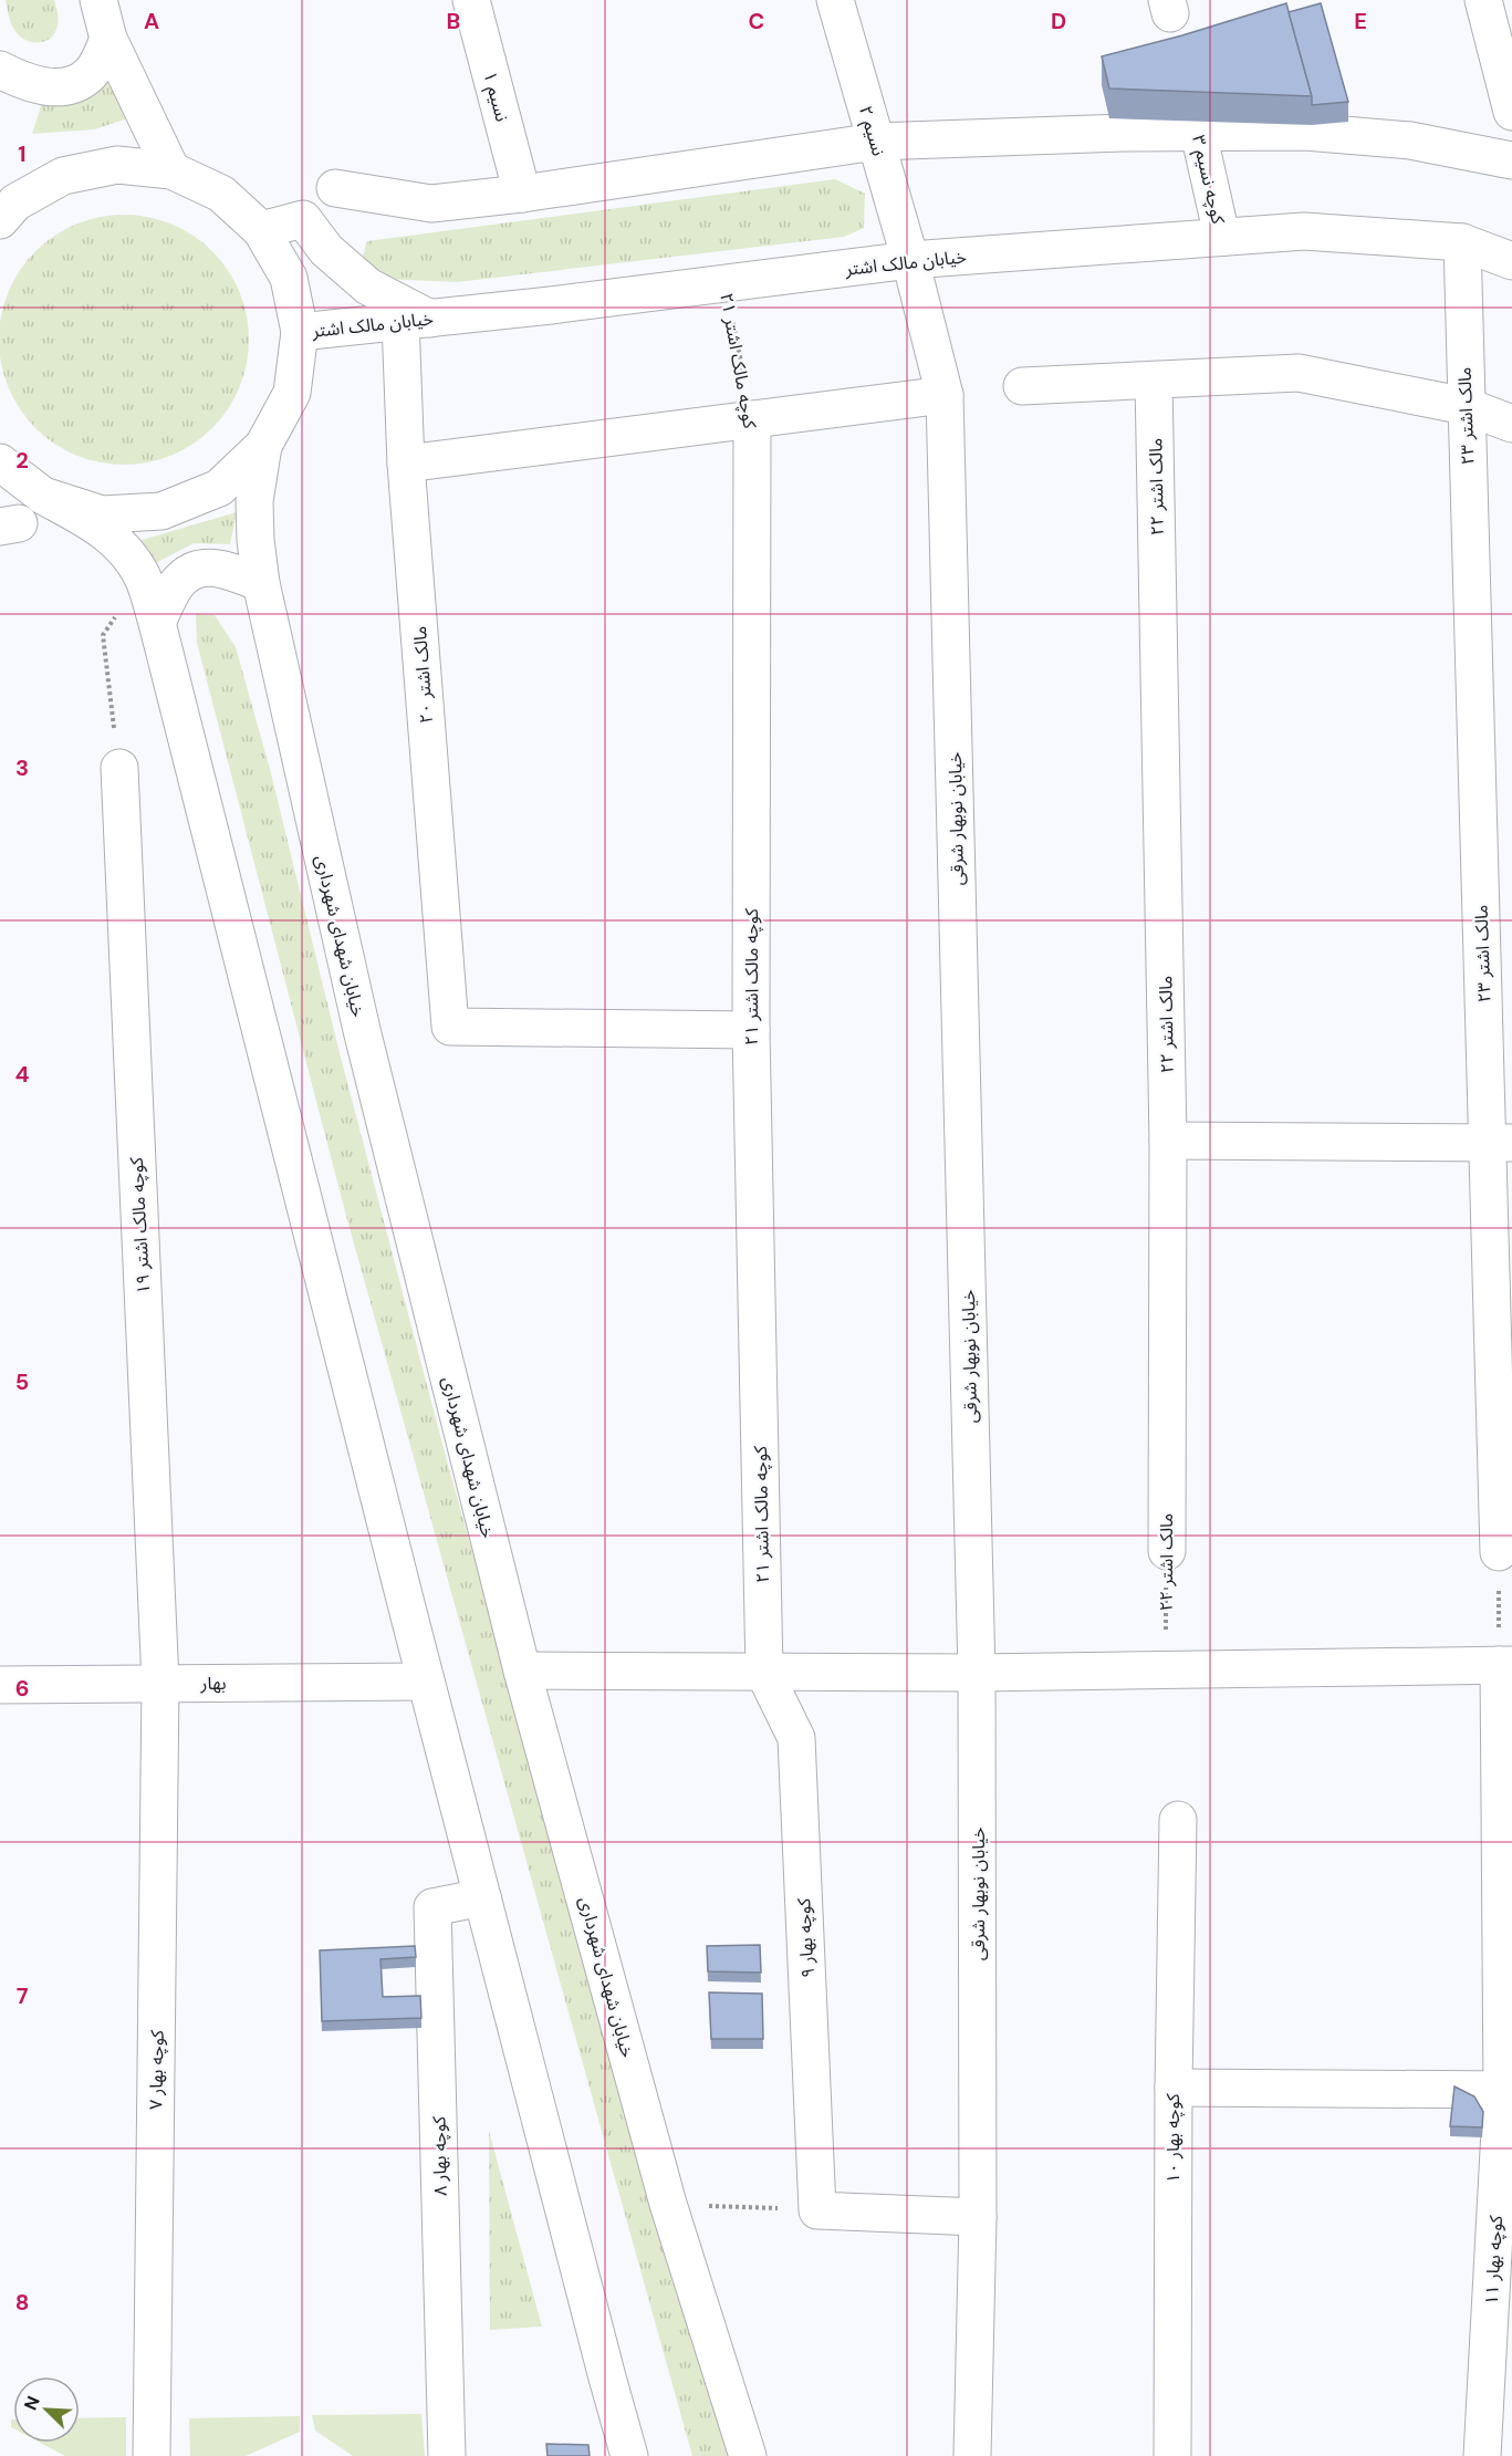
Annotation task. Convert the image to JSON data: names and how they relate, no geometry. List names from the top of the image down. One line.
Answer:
{"streets":{"street":["نسیم ۱","نسیم ۲","کوچه نسیم ۳","خیابان مالک اشتر","کوچه مالک اشتر ۲۱","مالک اشتر ۲۳","مالک اشتر ۲۲","مالک اشتر ۲۰","خیابان نوبهار شرقی","خیابان شهدای شهرداری","کوچه مالک اشتر ۱۹","بهار","کوچه بهار ۹","کوچه بهار ۷","کوچه بهار ۱۰","کوچه بهار ۸","کوچه بهار ۱۱"]},"crossings":[["نسیم ۲","خیابان مالک اشتر"],["نسیم ۲","خیابان نوبهار شرقی"],["کوچه نسیم ۳","خیابان مالک اشتر"],["خیابان مالک اشتر","کوچه مالک اشتر ۲۱"],["خیابان مالک اشتر","مالک اشتر ۲۳"],["خیابان مالک اشتر","مالک اشتر ۲۰"],["خیابان مالک اشتر","خیابان نوبهار شرقی"],["کوچه مالک اشتر ۲۱","مالک اشتر ۲۰"],["کوچه مالک اشتر ۲۱","کوچه بهار ۹"],["کوچه مالک اشتر ۱۹","بهار"],["کوچه مالک اشتر ۱۹","کوچه بهار ۷"],["بهار","کوچه بهار ۷"]],"north":"top left","grid":{"columns":["A","B","C","D","E"],"rows":["1","2","3","4","5","6","7","8"]}}
